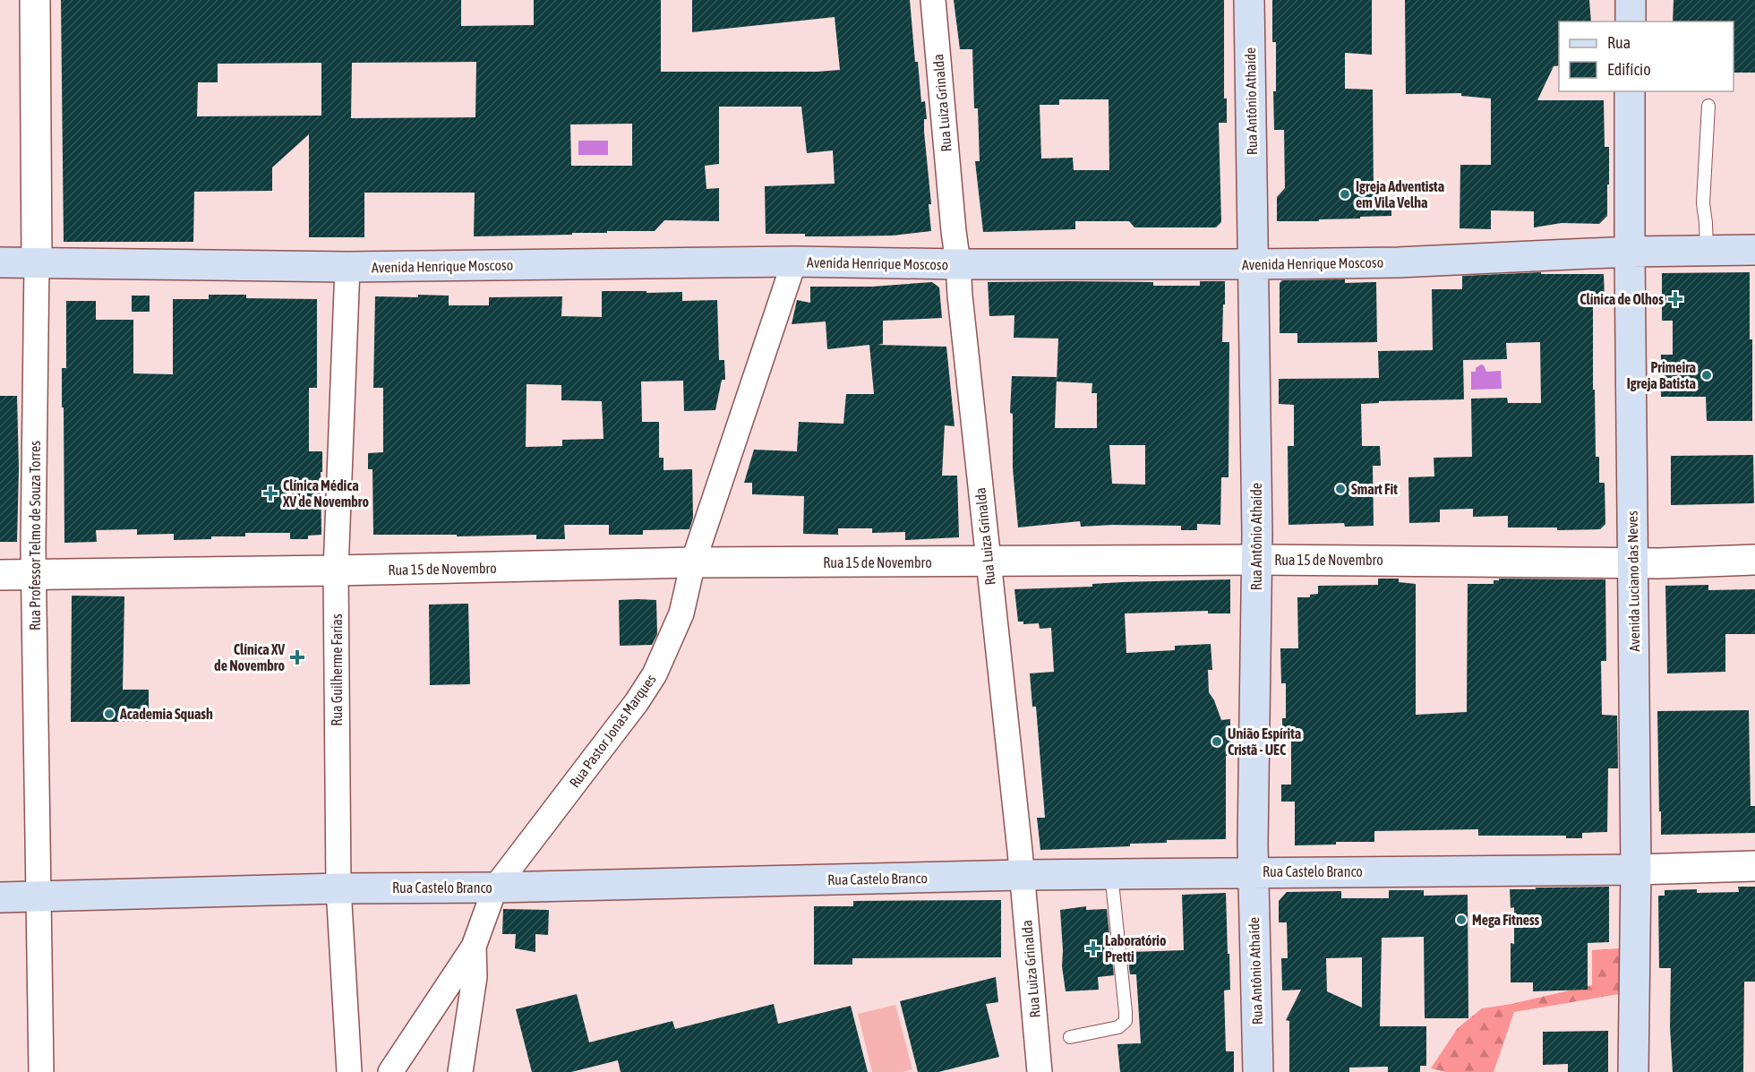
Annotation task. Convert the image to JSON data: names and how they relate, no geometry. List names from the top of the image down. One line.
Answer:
{"streets":{"main road":["Rua Antônio Athaíde","Avenida Henrique Moscoso","Avenida Luciano das Neves","Rua Castelo Branco"],"street":["Rua Luiza Grinalda","Rua Professor Telmo de Souza Torres","Rua 15 de Novembro","Rua Guilherme Farias","Rua Pastor Jonas Marques"]},"crossings":[["Rua Antônio Athaíde","Avenida Henrique Moscoso"],["Rua Antônio Athaíde","Rua 15 de Novembro"],["Rua Antônio Athaíde","Rua Castelo Branco"],["Rua Luiza Grinalda","Avenida Henrique Moscoso"],["Rua Luiza Grinalda","Rua 15 de Novembro"],["Rua Luiza Grinalda","Rua Castelo Branco"],["Avenida Henrique Moscoso","Rua Professor Telmo de Souza Torres"],["Avenida Henrique Moscoso","Avenida Luciano das Neves"],["Avenida Henrique Moscoso","Rua Guilherme Farias"],["Avenida Henrique Moscoso","Rua Pastor Jonas Marques"],["Rua Professor Telmo de Souza Torres","Rua 15 de Novembro"],["Rua Professor Telmo de Souza Torres","Rua Castelo Branco"],["Rua 15 de Novembro","Avenida Luciano das Neves"],["Rua 15 de Novembro","Rua Guilherme Farias"],["Rua 15 de Novembro","Rua Pastor Jonas Marques"],["Avenida Luciano das Neves","Rua Castelo Branco"],["Rua Guilherme Farias","Rua Castelo Branco"],["Rua Pastor Jonas Marques","Rua Castelo Branco"]],"places":{"other":["Igreja Adventista em Vila Velha","Primeira Igreja Batista","Smart Fit","Academia Squash","União Espírita Cristã - UEC","Mega Fitness"],"health":["Clínica de Olhos","Clínica Médica XV de Novembro","Clínica XV de Novembro","Laboratório Pretti"]},"legend":["Rua","Edifício"]}
